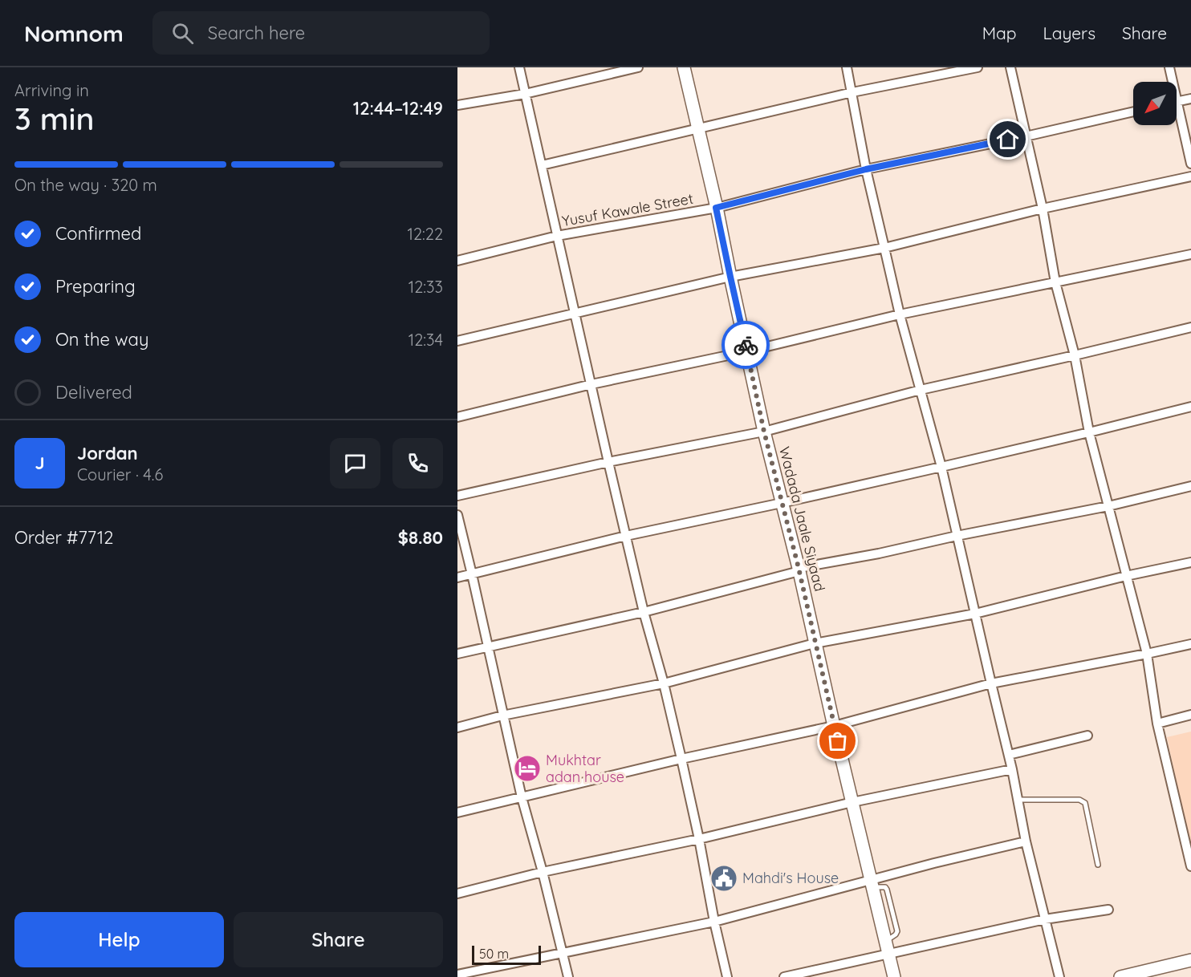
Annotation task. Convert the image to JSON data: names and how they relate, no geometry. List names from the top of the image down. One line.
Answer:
{"streets":{"main road":["Wadada Jaale Siyaad"],"street":["Yusuf Kawale Street"]},"crossings":[["Yusuf Kawale Street","Wadada Jaale Siyaad"]],"places":{"hotel":["Mukhtar adan house"],"public building":["Mahdi's House"]},"scale_bar":"50 m","north":"bottom left","page":{"header":"Nomnom","search":"Search here","nav":["Map","Layers","Share"],"heading":["3 min","Arriving in","12:44–12:49"],"panel":["Jordan","Courier · 4.6","Order #7712","$8.80"],"bar":"On the way · 320 m","list":[["Confirmed","12:22"],["Preparing","12:33"],["On the way","12:34"],"Delivered"],"round":"J","buttons":["Help","Share"],"scale":"50 m"}}
